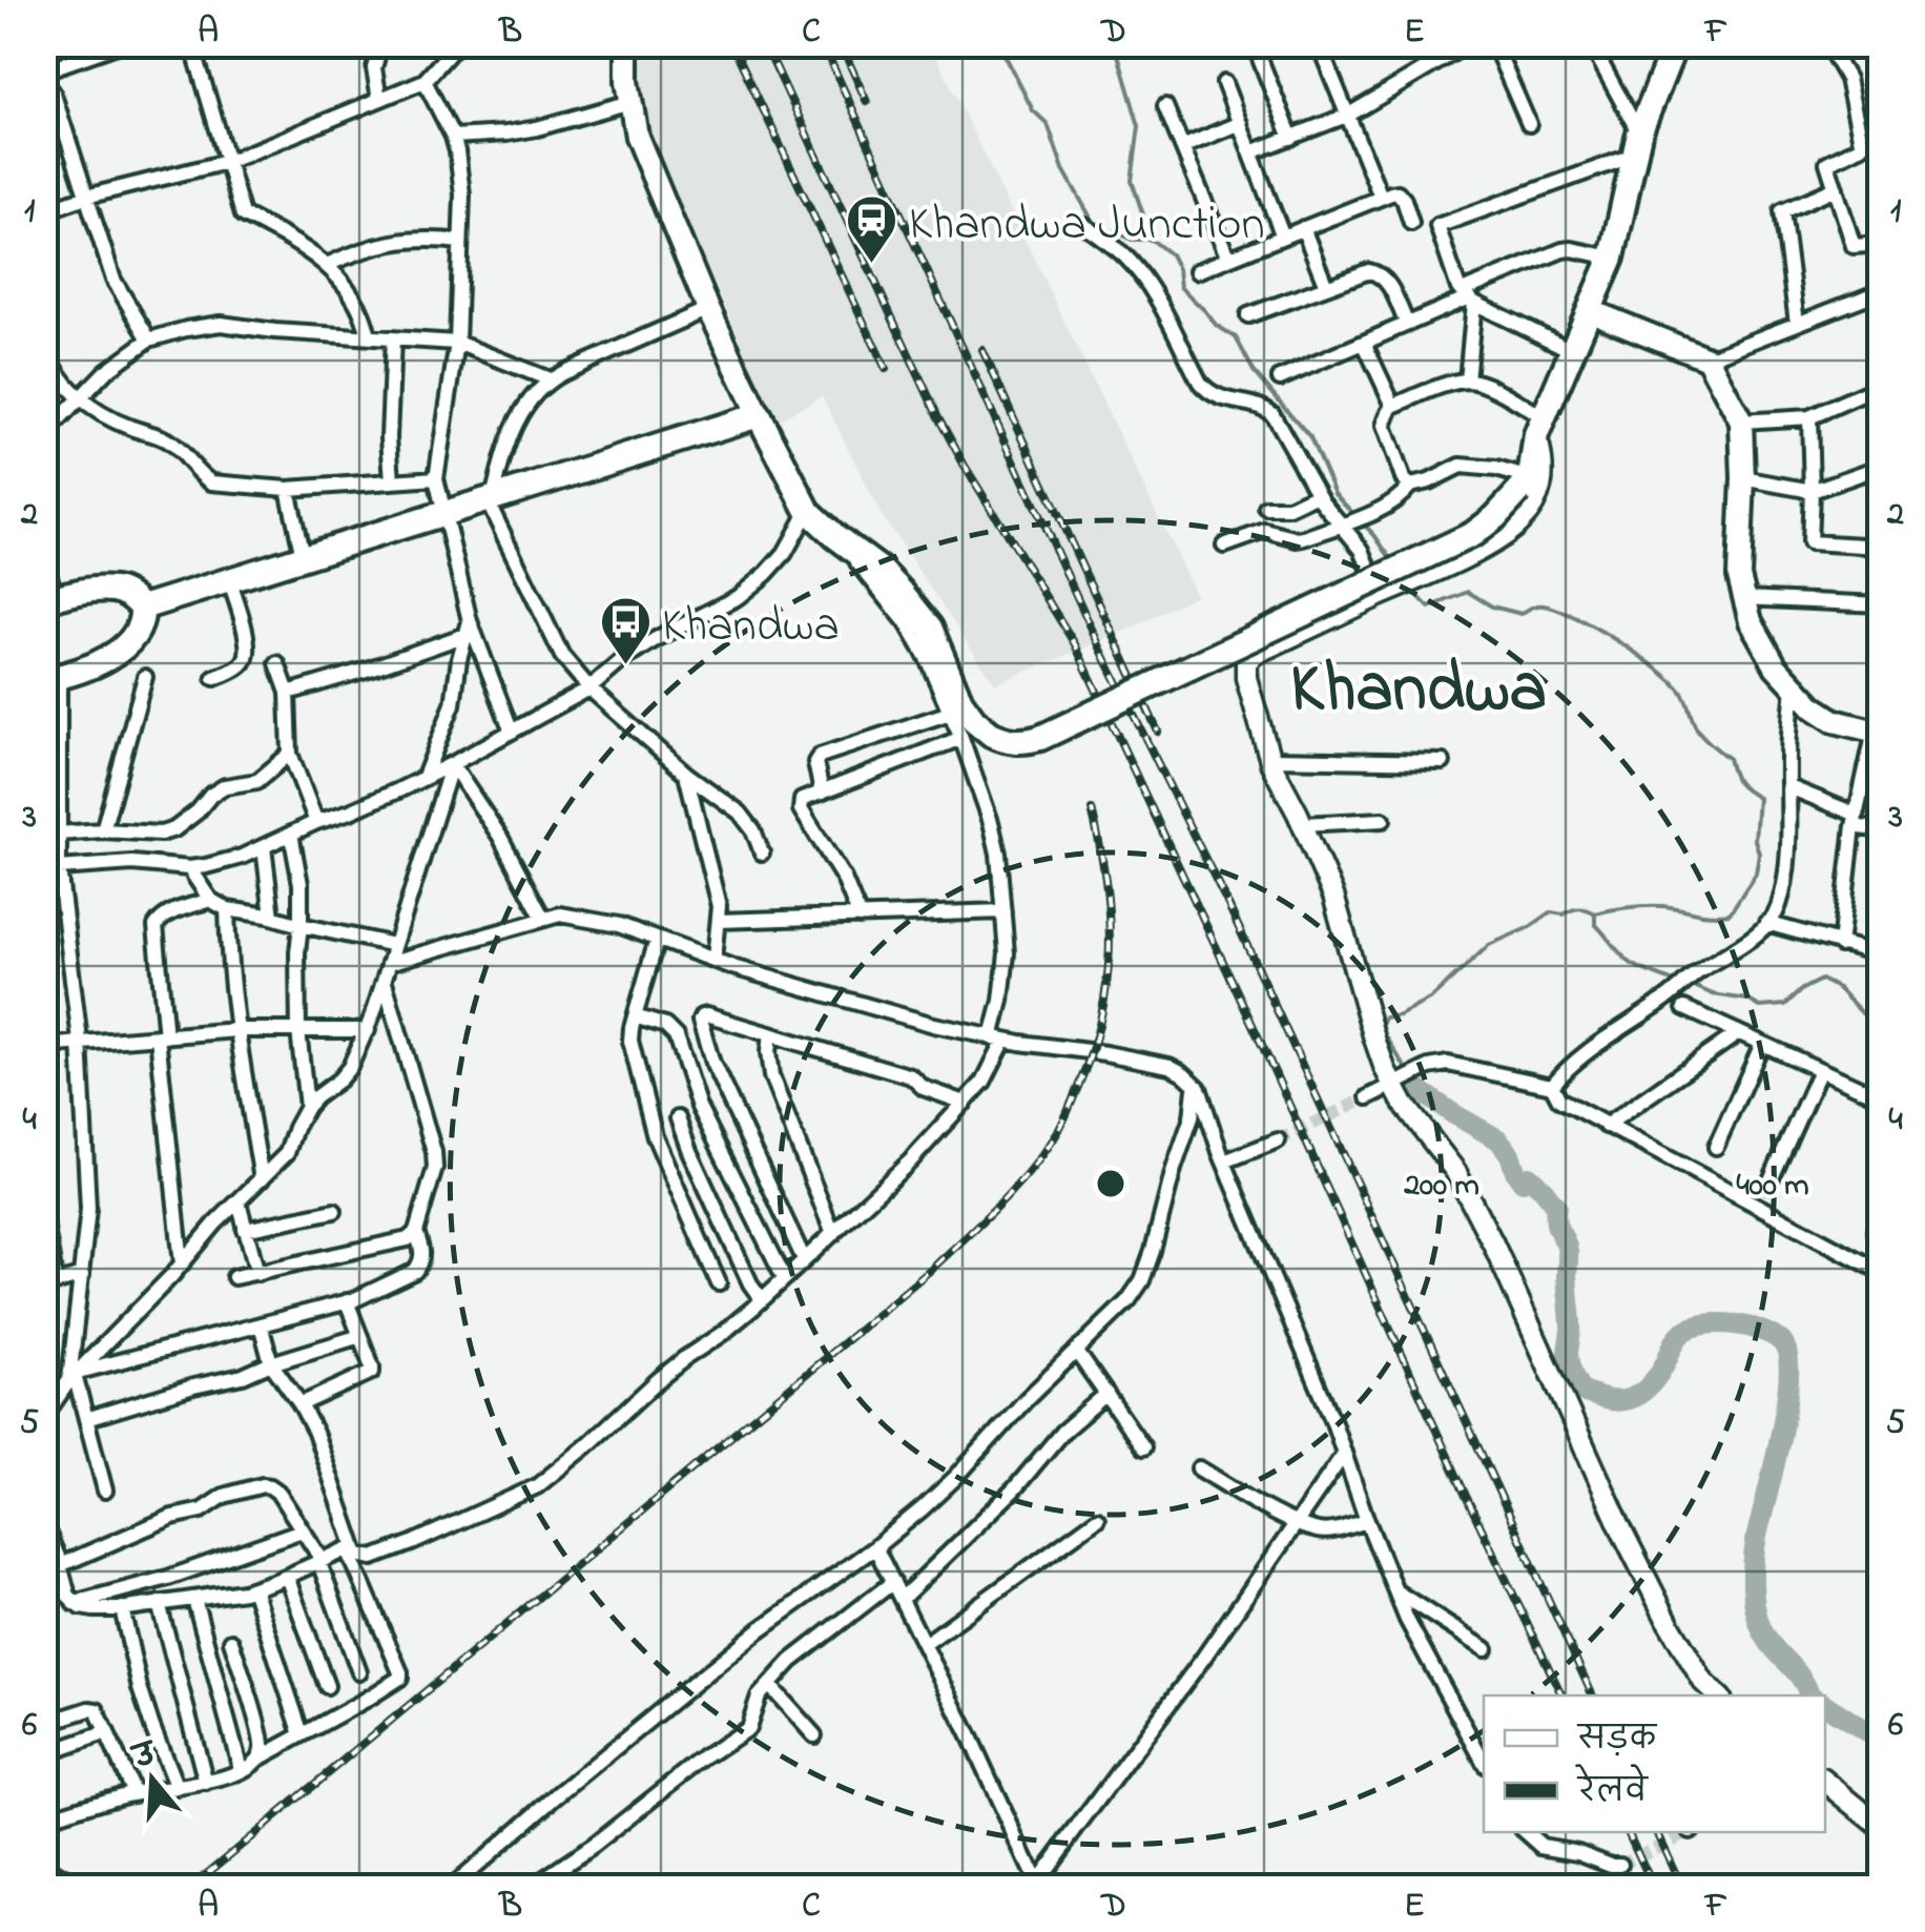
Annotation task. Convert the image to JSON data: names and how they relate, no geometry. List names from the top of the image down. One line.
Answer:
{"districts":["Khandwa"],"places":{"station":["Khandwa Junction"],"bus stop":["Khandwa"]},"legend":["सड़क","रेलवे"],"north":"top","grid":{"columns":["A","B","C","D","E","F"],"rows":["1","2","3","4","5","6"]},"rings":["200 m","400 m"]}
